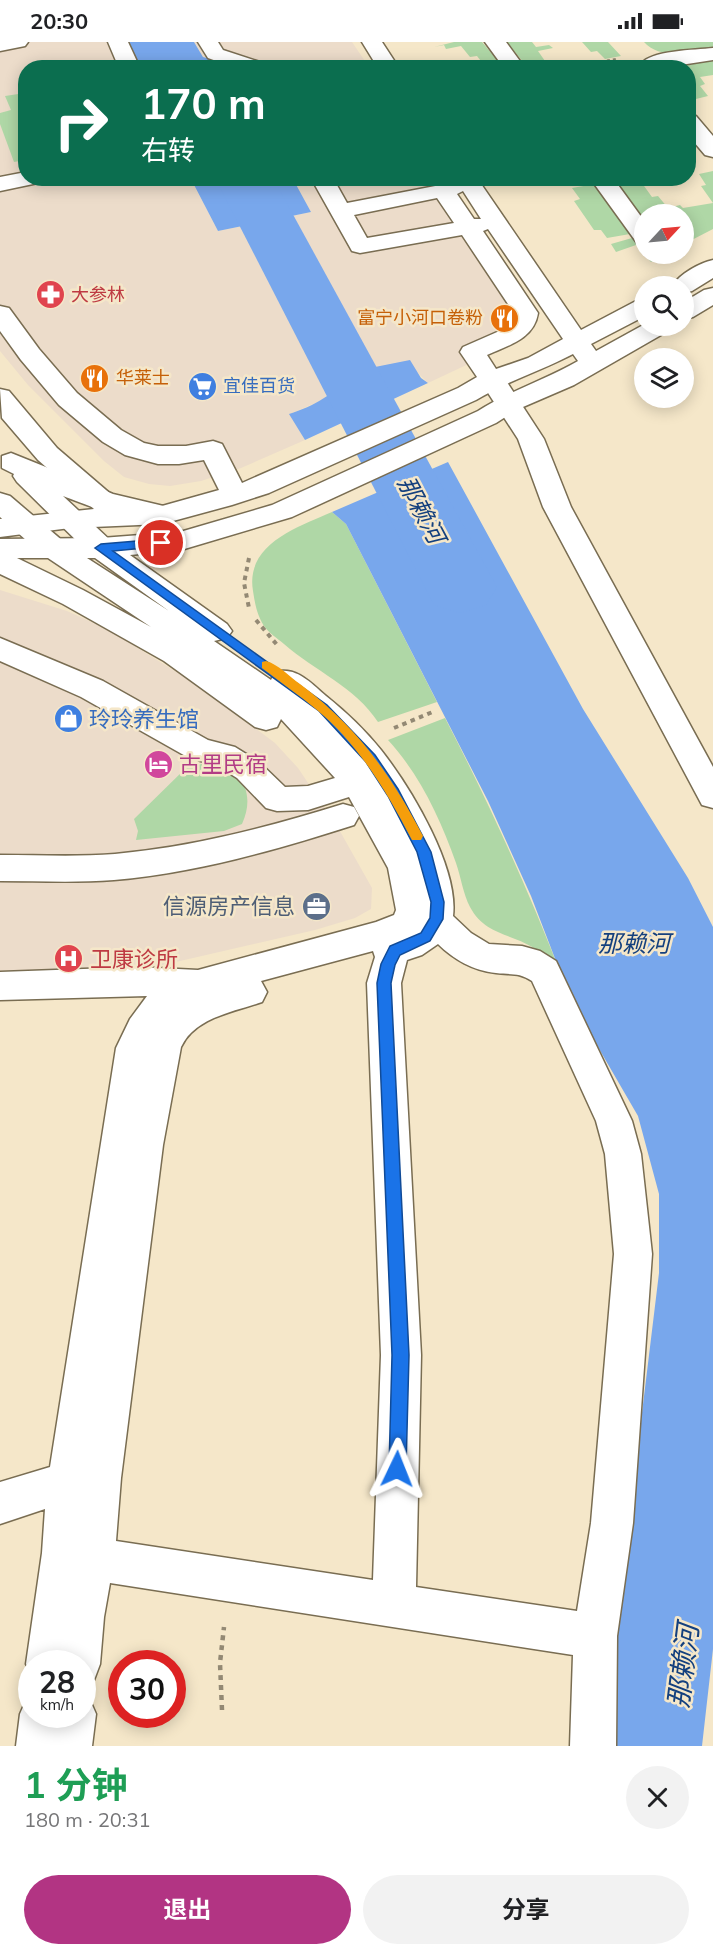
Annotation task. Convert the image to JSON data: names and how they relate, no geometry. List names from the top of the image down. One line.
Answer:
{"water":["那赖河"],"places":{"pharmacy":["大参林"],"restaurant":["富宁小河口卷粉","华莱士"],"supermarket":["宜佳百货"],"shop":["玲玲养生馆"],"hotel":["古里民宿"],"office":["信源房产信息"],"hospital":["卫康诊所"]},"north":"top right","page":{"status":"20:30","turn":["170 m","右转"],"speed":"28 km/h","limit":"30","heading":["1 分钟","180 m · 20:31"],"buttons":["退出","分享"]}}
